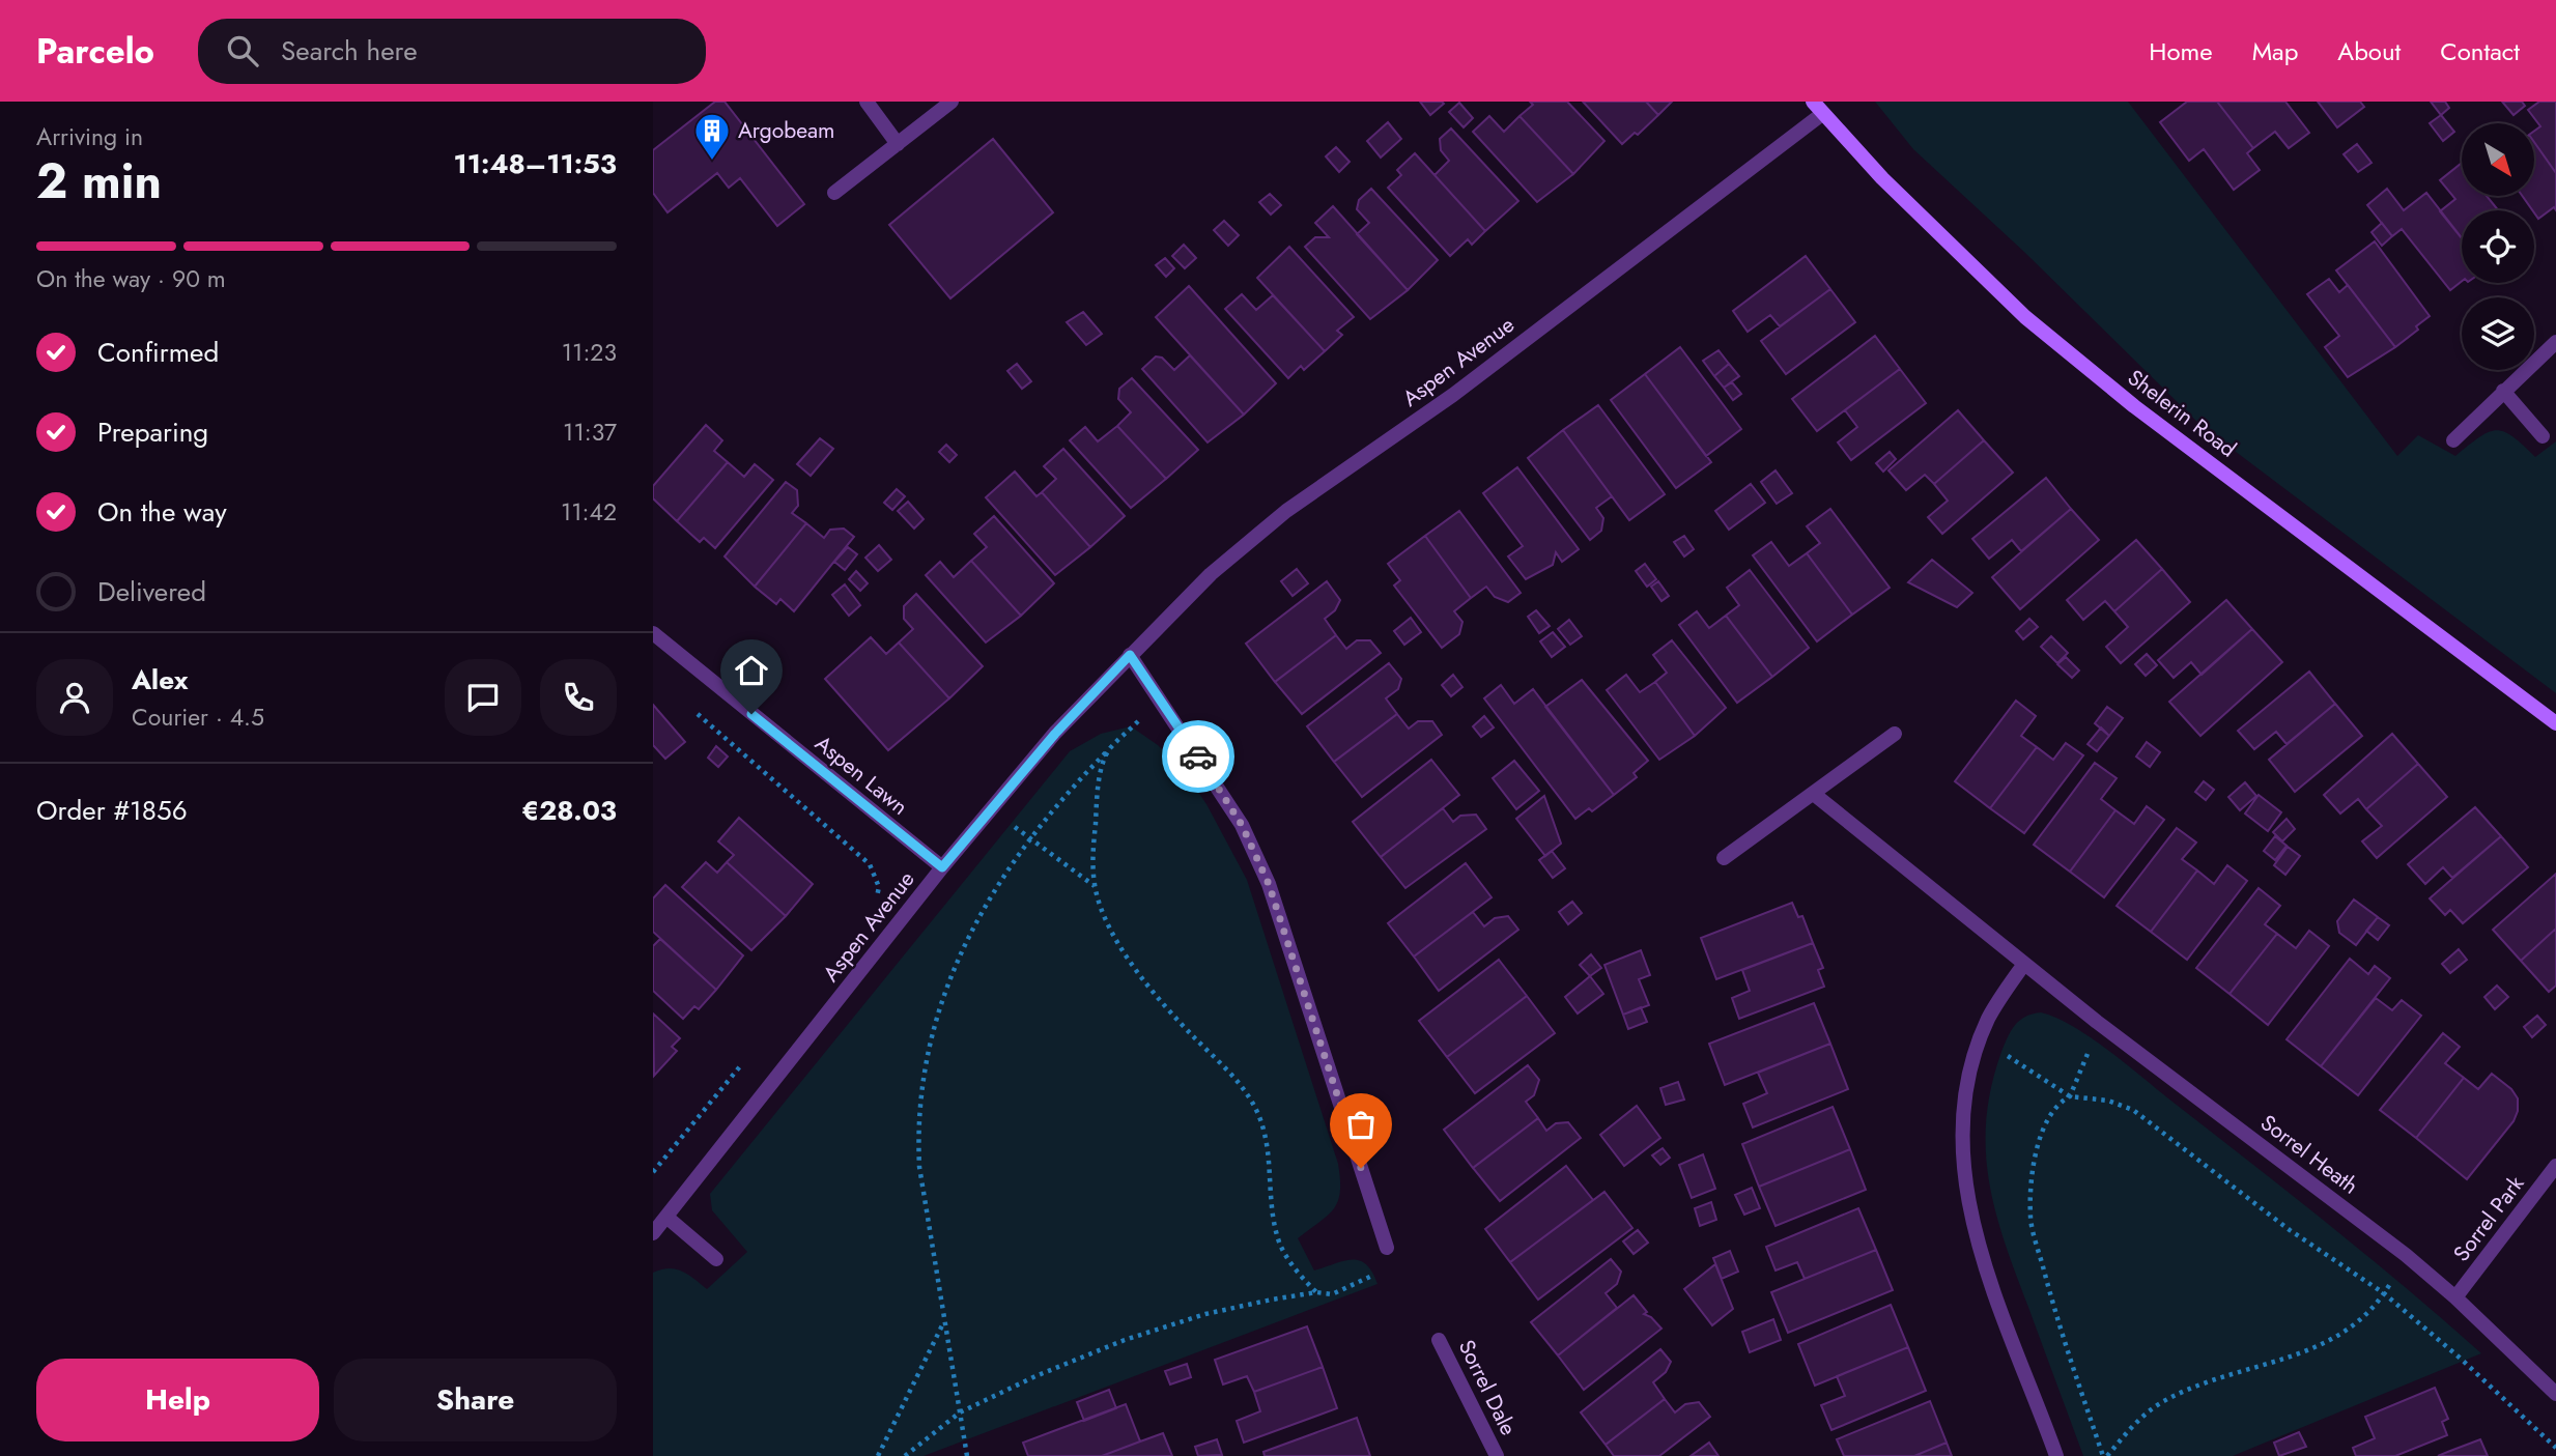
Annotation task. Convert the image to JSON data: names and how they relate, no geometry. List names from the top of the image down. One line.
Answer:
{"streets":{"street":["Aspen Avenue","Shelerin Road","Aspen Lawn","Sorrel Heath","Sorrel Park","Sorrel Dale"]},"crossings":[["Aspen Avenue","Shelerin Road"],["Aspen Avenue","Aspen Lawn"],["Sorrel Heath","Sorrel Park"]],"places":{"building":["Argobeam"]},"north":"bottom right","page":{"header":"Parcelo","search":"Search here","nav":["Home","Map","About","Contact"],"heading":["2 min","Arriving in","11:48–11:53"],"panel":["Alex","Courier · 4.5","Order #1856","€28.03"],"bar":"On the way · 90 m","list":[["Confirmed","11:23"],["Preparing","11:37"],["On the way","11:42"],"Delivered"],"buttons":["Help","Share"]}}
